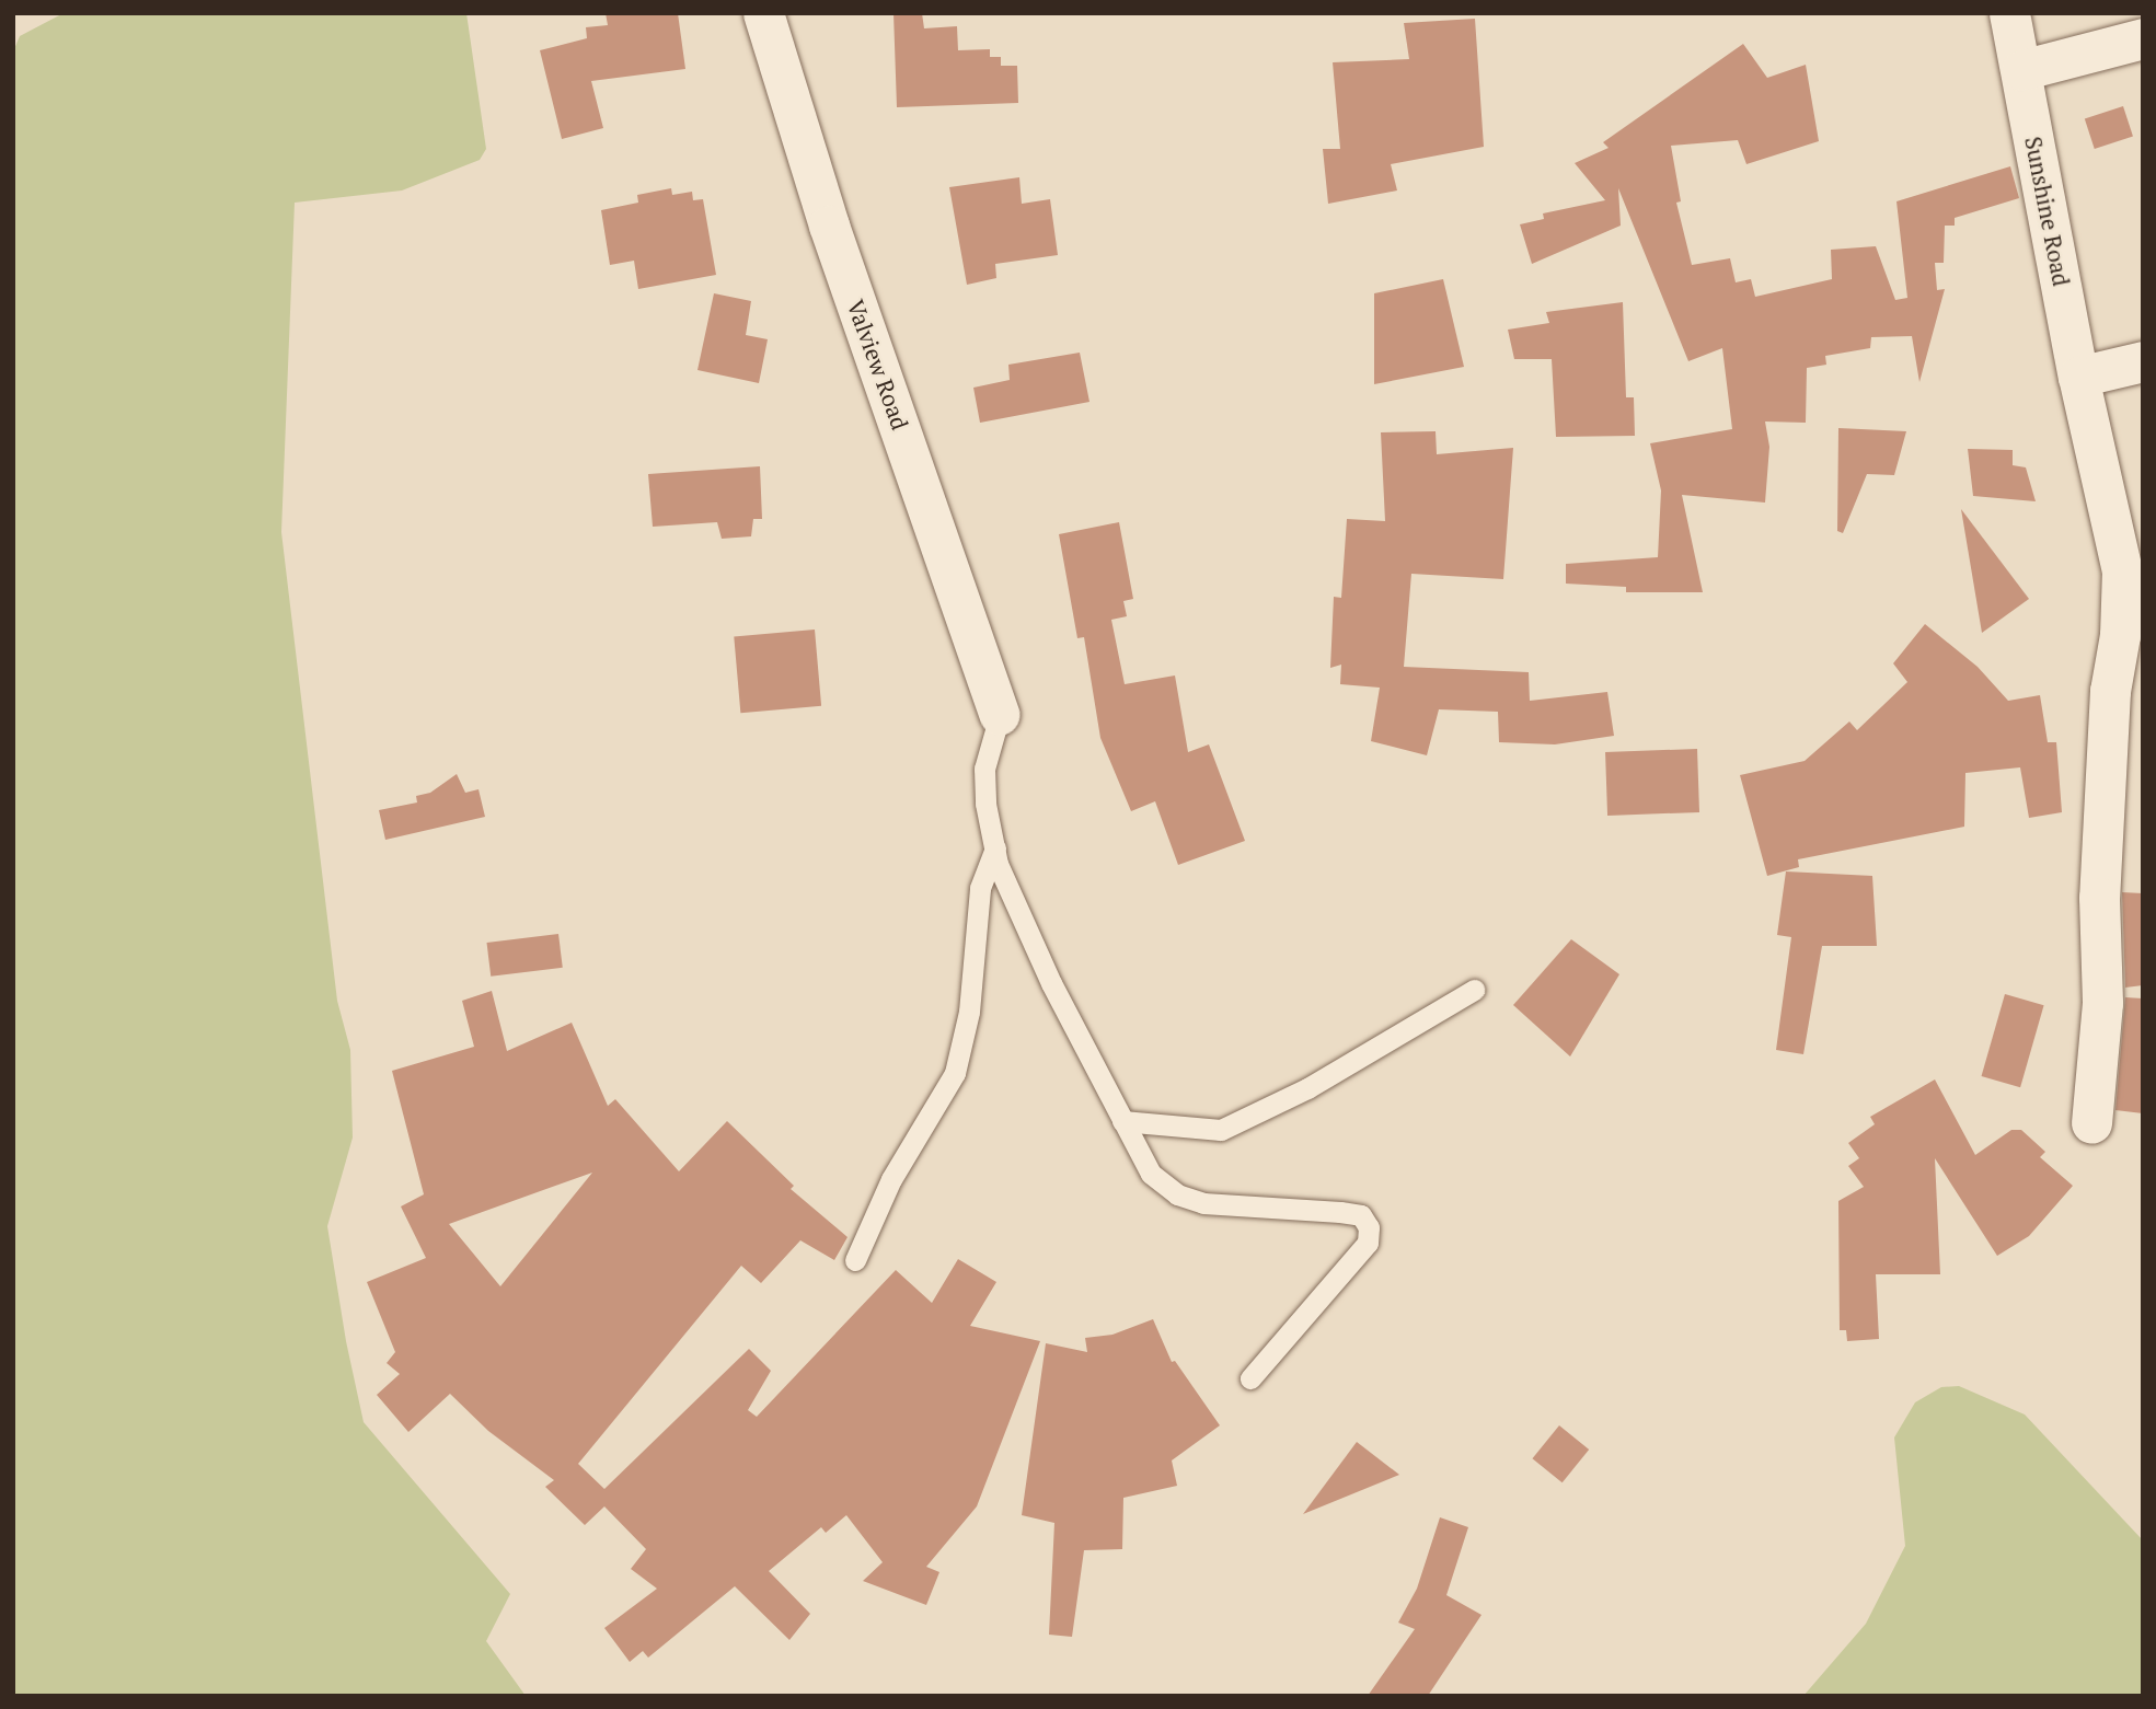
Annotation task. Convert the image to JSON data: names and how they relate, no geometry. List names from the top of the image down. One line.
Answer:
{"streets":{"street":["Sunshine Road","Valview Road"]}}
